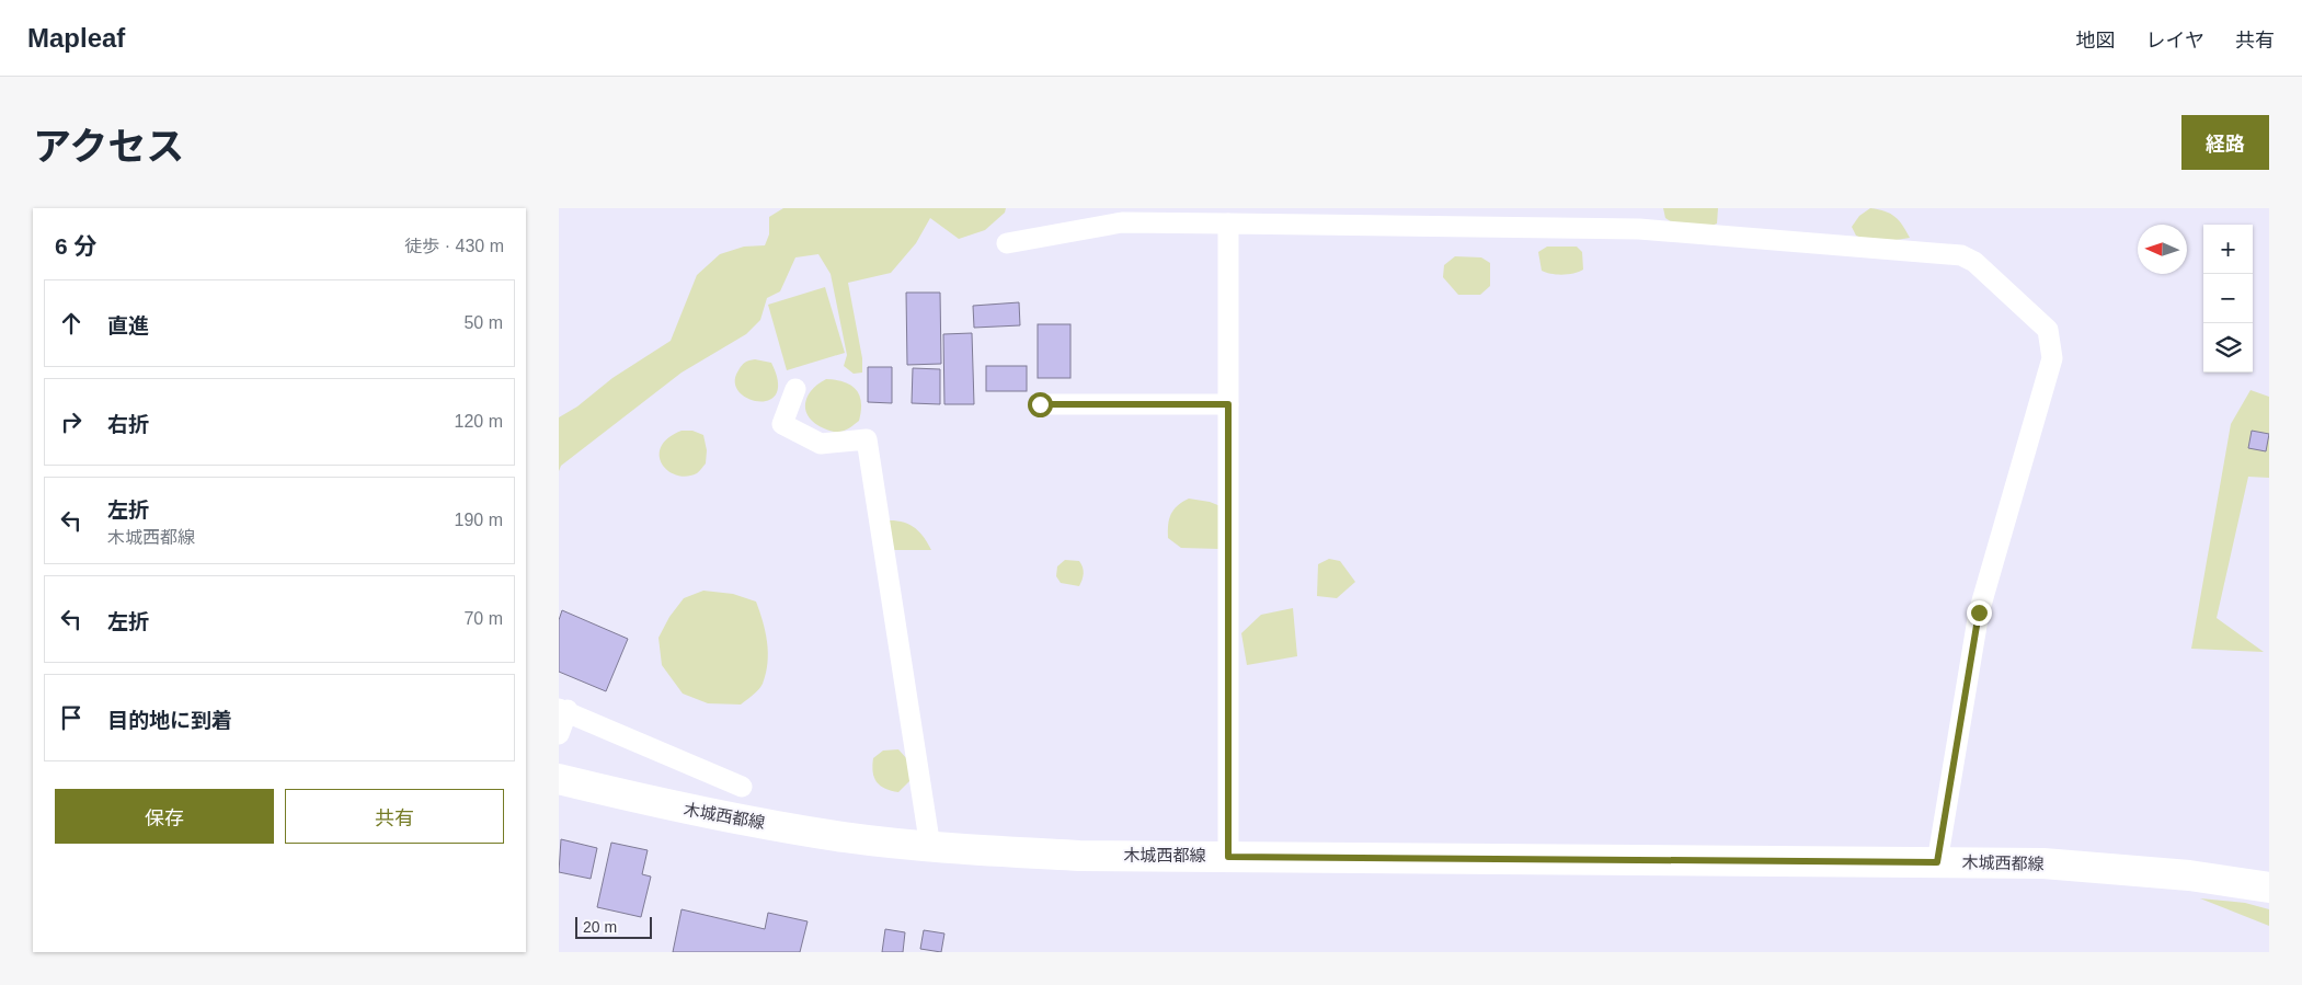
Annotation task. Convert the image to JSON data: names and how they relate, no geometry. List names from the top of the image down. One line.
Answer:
{"streets":{"main road":["木城西都線"]},"scale_bar":"20 m","north":"left","page":{"header":"Mapleaf","nav":["地図","レイヤ","共有"],"title":"アクセス","buttons":["経路",["保存","共有"]],"heading":["6 分","徒歩 · 430 m"],"map_buttons":["+","−"],"list":[["直進","50 m"],["右折","120 m"],["左折","木城西都線","190 m"],["左折","70 m"],"目的地に到着"],"scale":"20 m"}}
